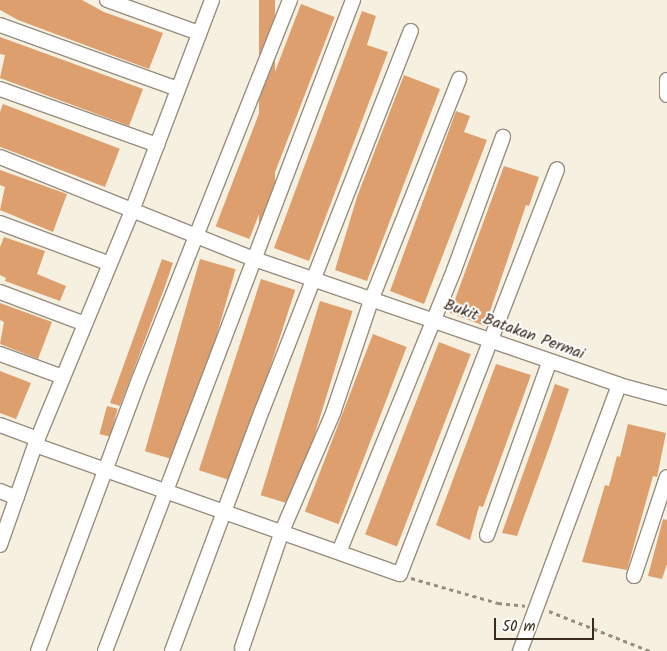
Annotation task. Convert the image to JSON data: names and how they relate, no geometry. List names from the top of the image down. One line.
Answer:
{"streets":{"street":["Bukit Batakan Permai"]},"scale_bar":"50 m"}
